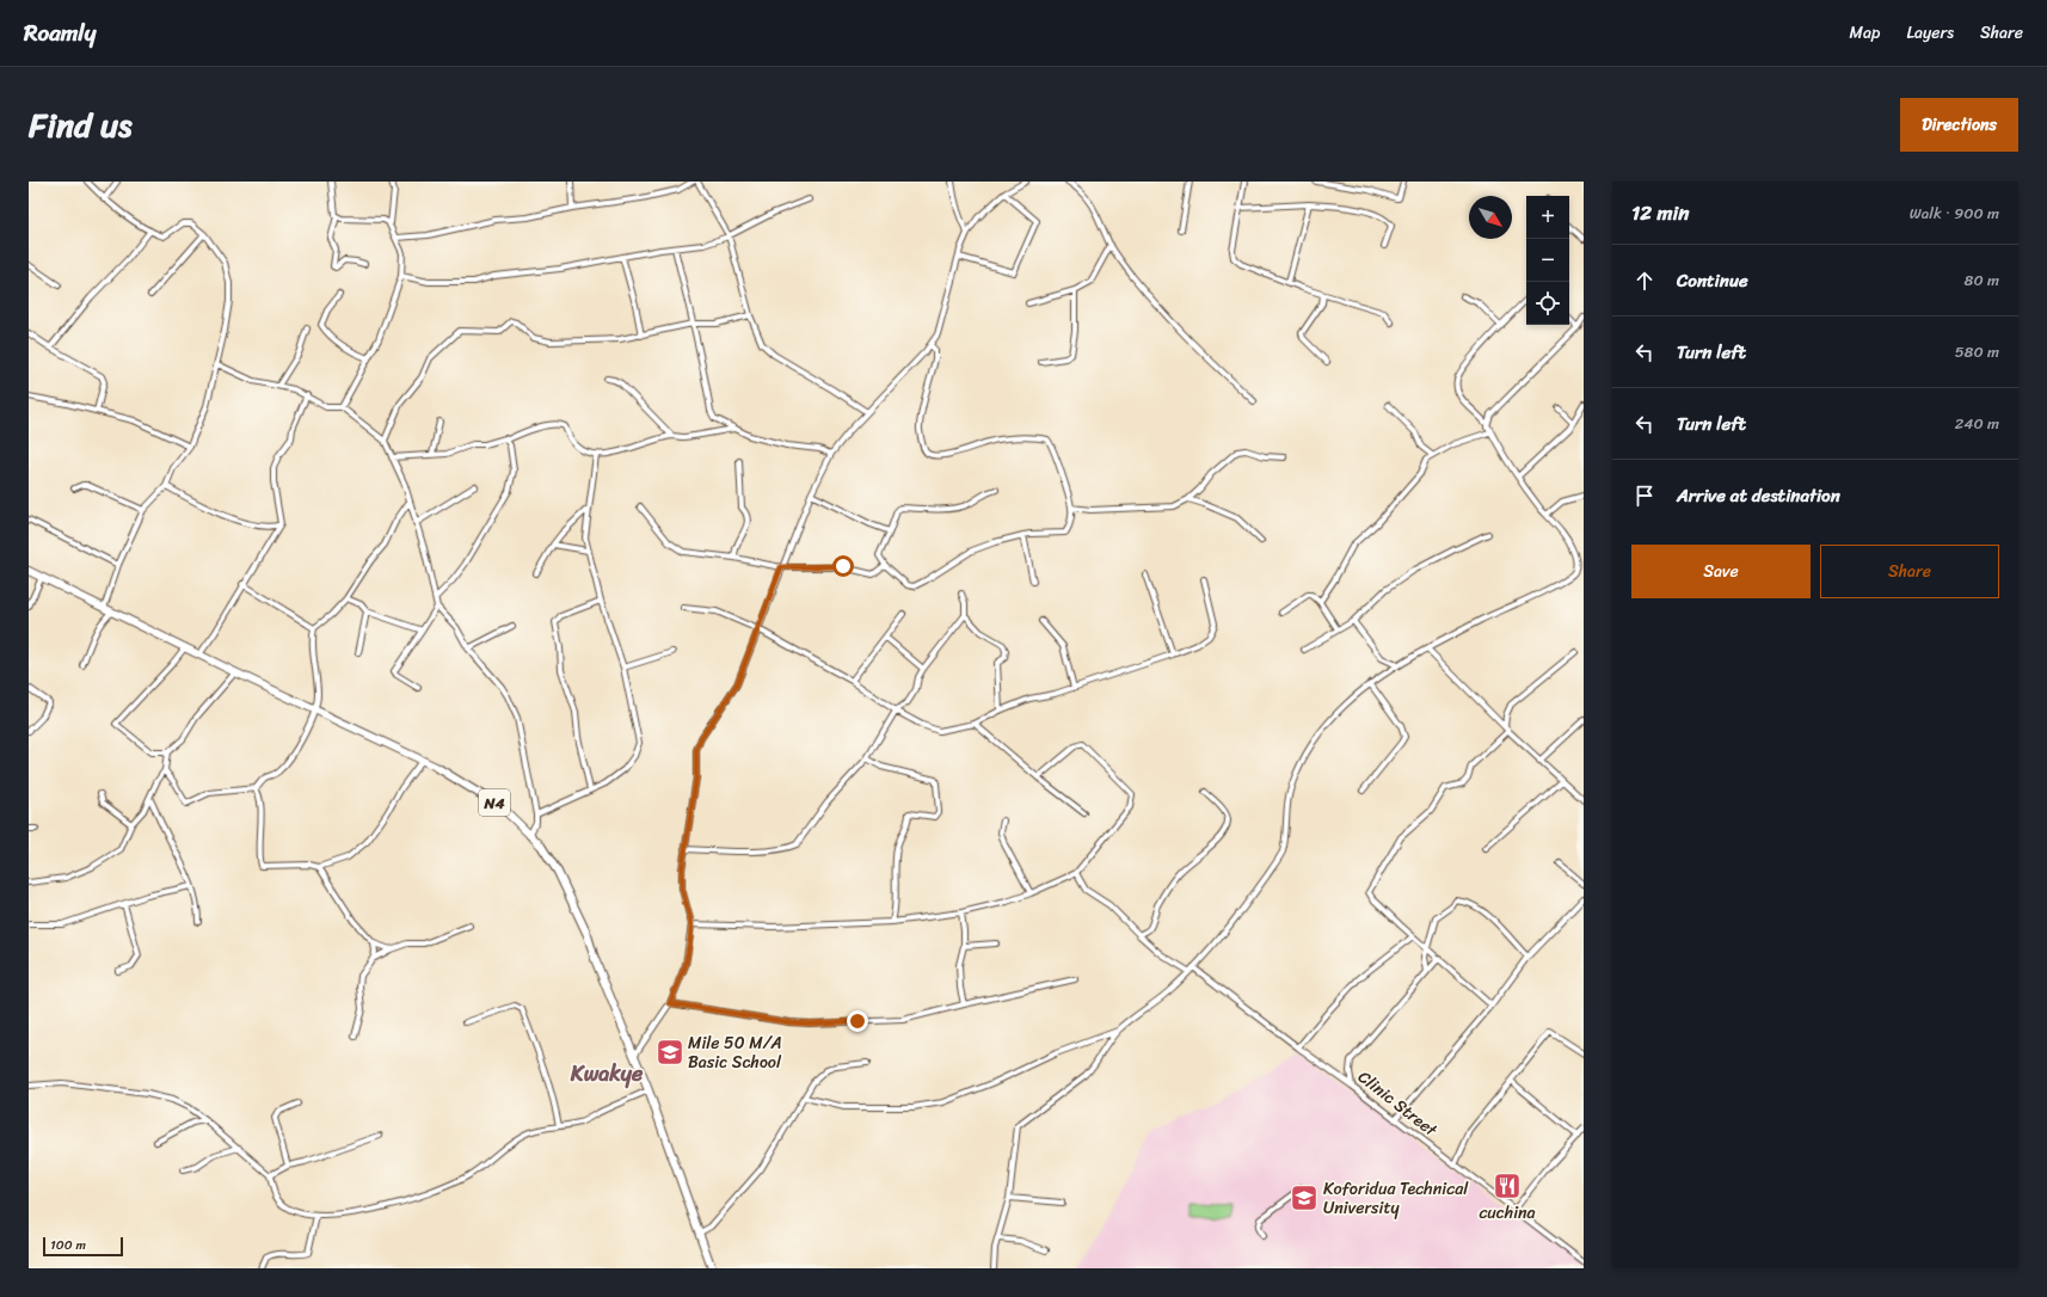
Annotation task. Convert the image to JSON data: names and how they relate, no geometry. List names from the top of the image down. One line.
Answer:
{"streets":{"highway":["N4"],"street":["Clinic Street"]},"districts":["Kwakye"],"places":{"school or university":["Mile 50 M/A Basic School","Koforidua Technical University"],"restaurant":["cuchina"]},"scale_bar":"100 m","north":"bottom right","page":{"header":"Roamly","nav":["Map","Layers","Share"],"title":"Find us","buttons":["Directions",["Save","Share"]],"heading":["12 min","Walk · 900 m"],"map_buttons":["+","−"],"list":[["Continue","80 m"],["Turn left","580 m"],["Turn left","240 m"],"Arrive at destination"],"scale":"100 m"}}
